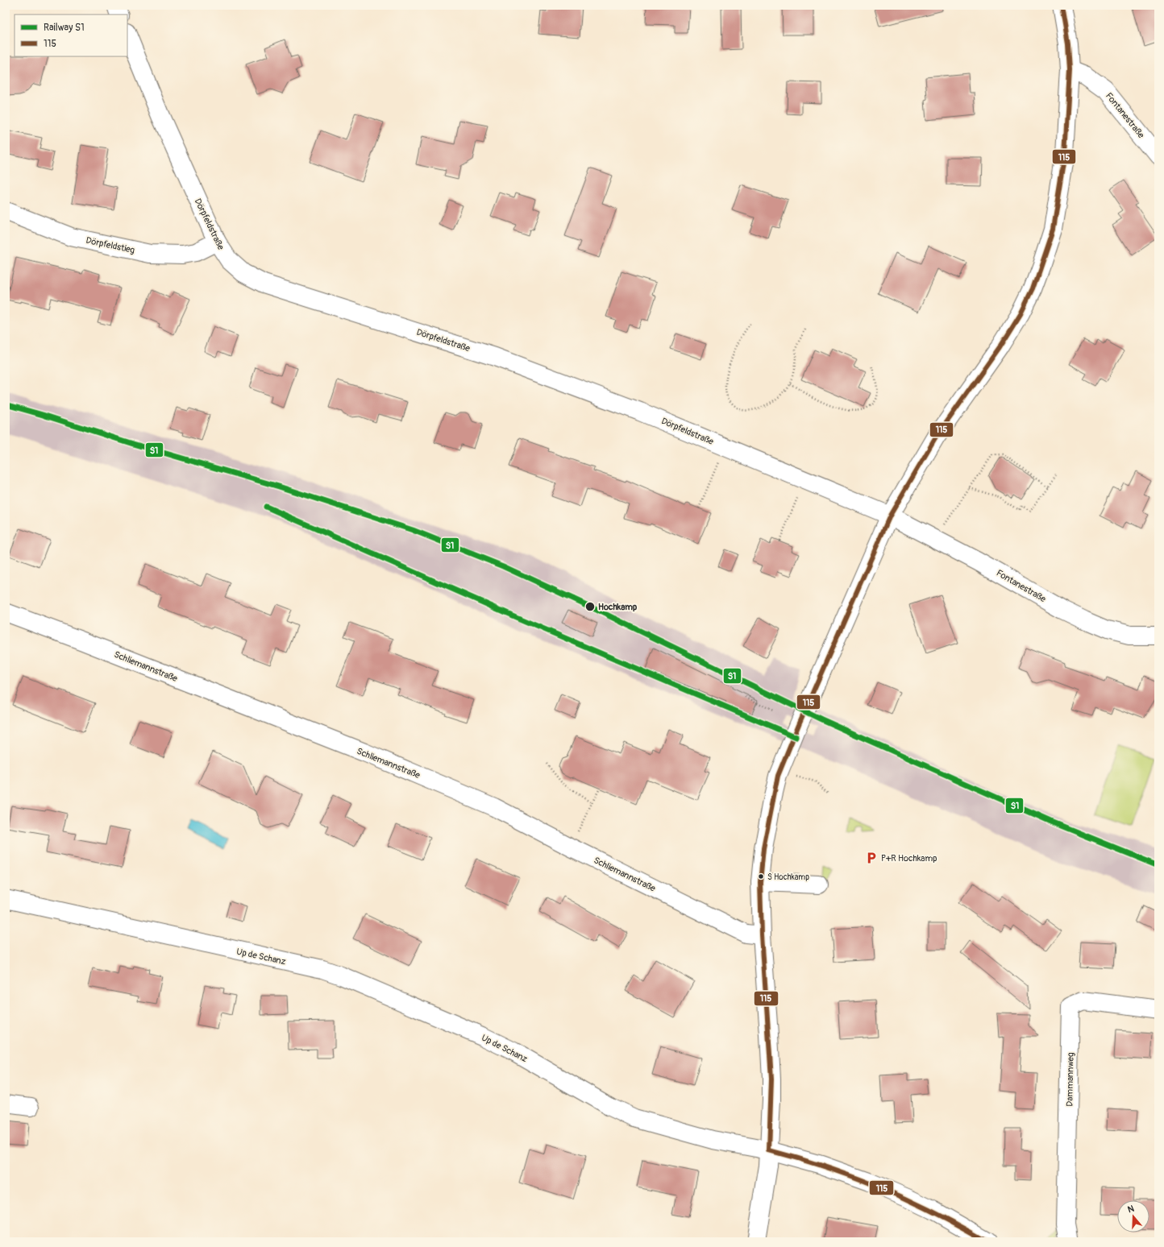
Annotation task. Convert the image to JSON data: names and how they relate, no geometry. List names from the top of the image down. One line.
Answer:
{"streets":{"street":["Fontanestraße","Dörpfeldstraße","Dörpfeldstieg","Schliemannstraße","Up de Schanz","Dammannweg"]},"crossings":[["Fontanestraße","Dörpfeldstraße"],["Dörpfeldstraße","Dörpfeldstieg"]],"places":{"other":["Hochkamp","S Hochkamp"],"parking":["P+R Hochkamp"]},"lines":["transit line 115","rail line S1"],"legend":["Railway S1","115"],"north":"top"}
